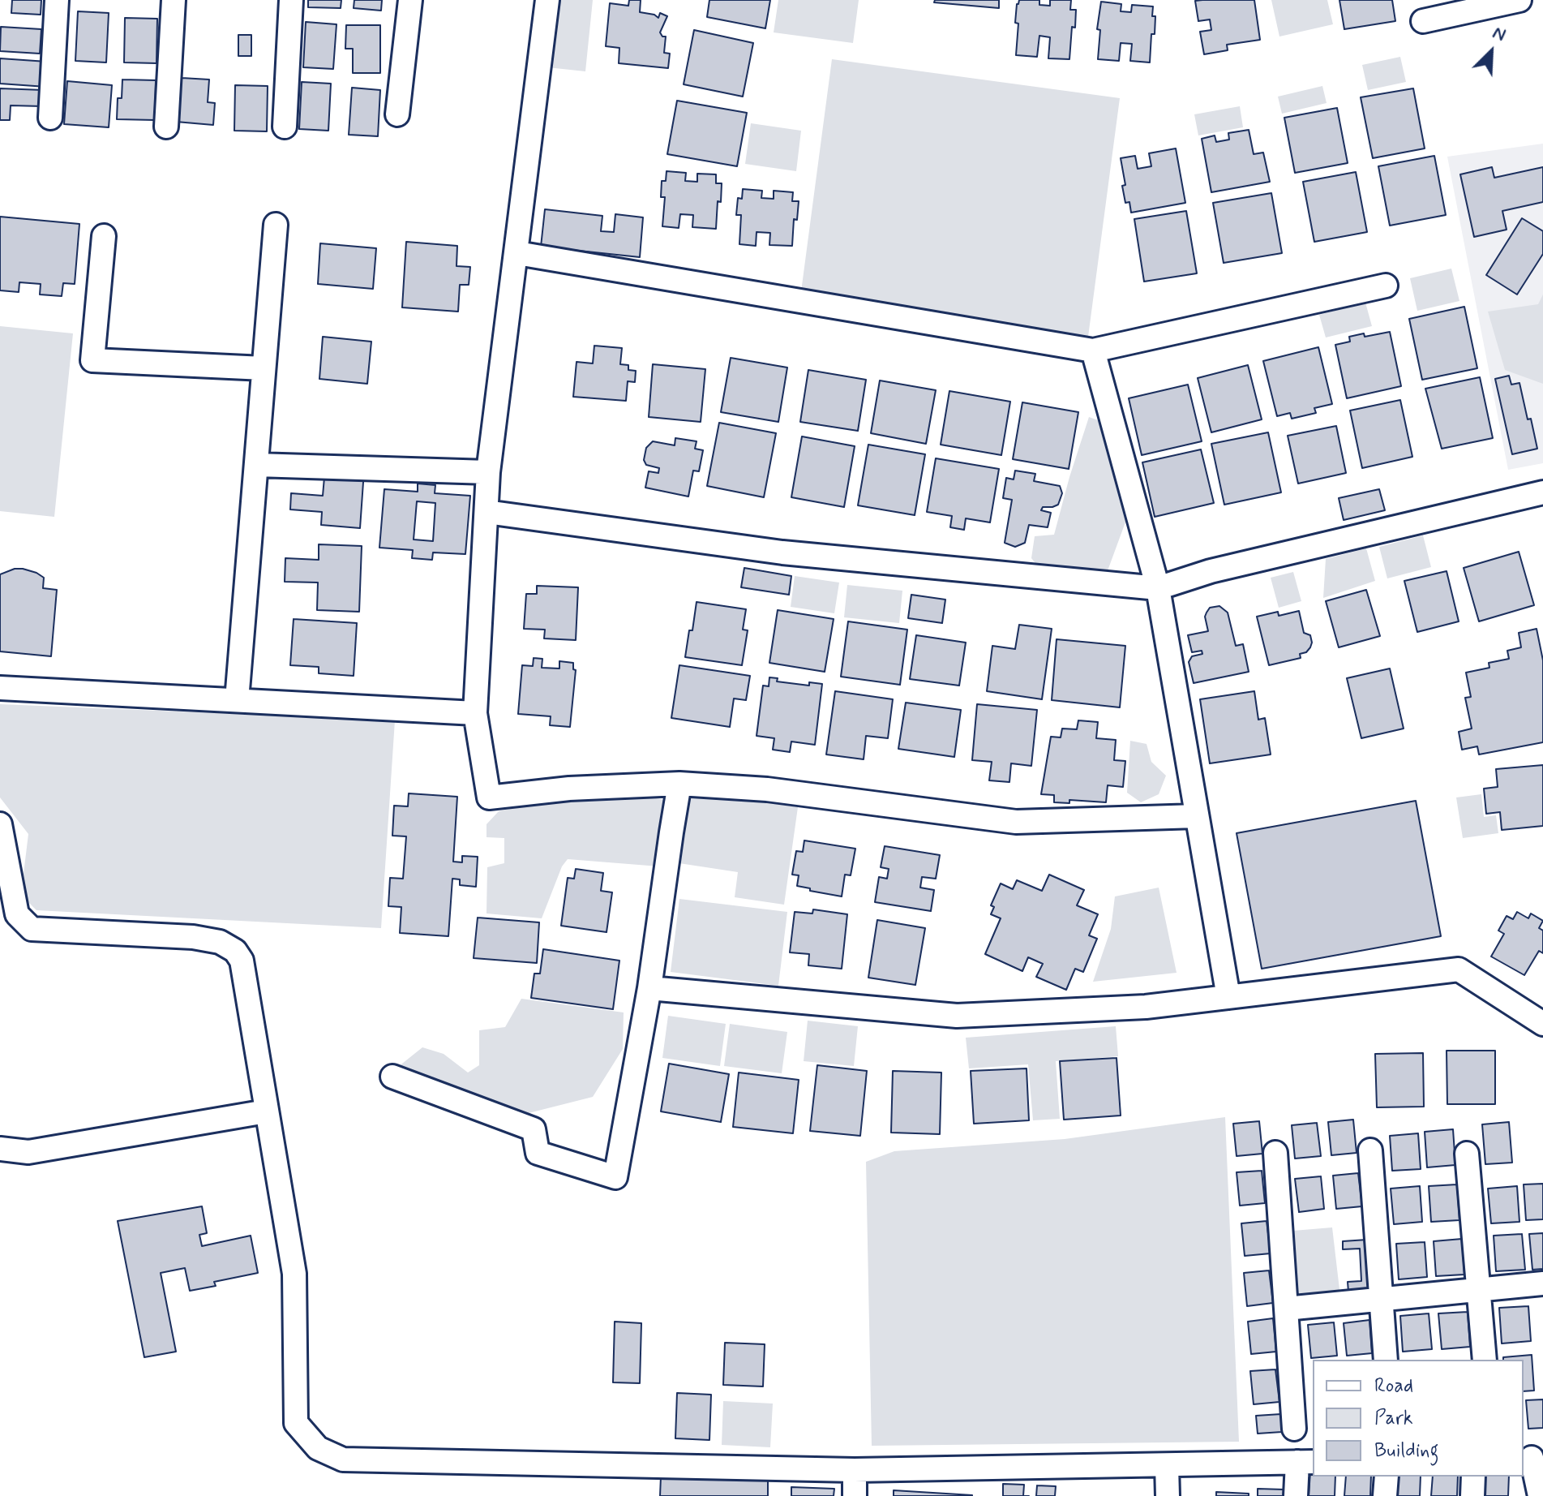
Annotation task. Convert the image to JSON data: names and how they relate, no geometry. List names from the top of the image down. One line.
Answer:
{"legend":["Road","Park","Building"],"north":"top right"}
